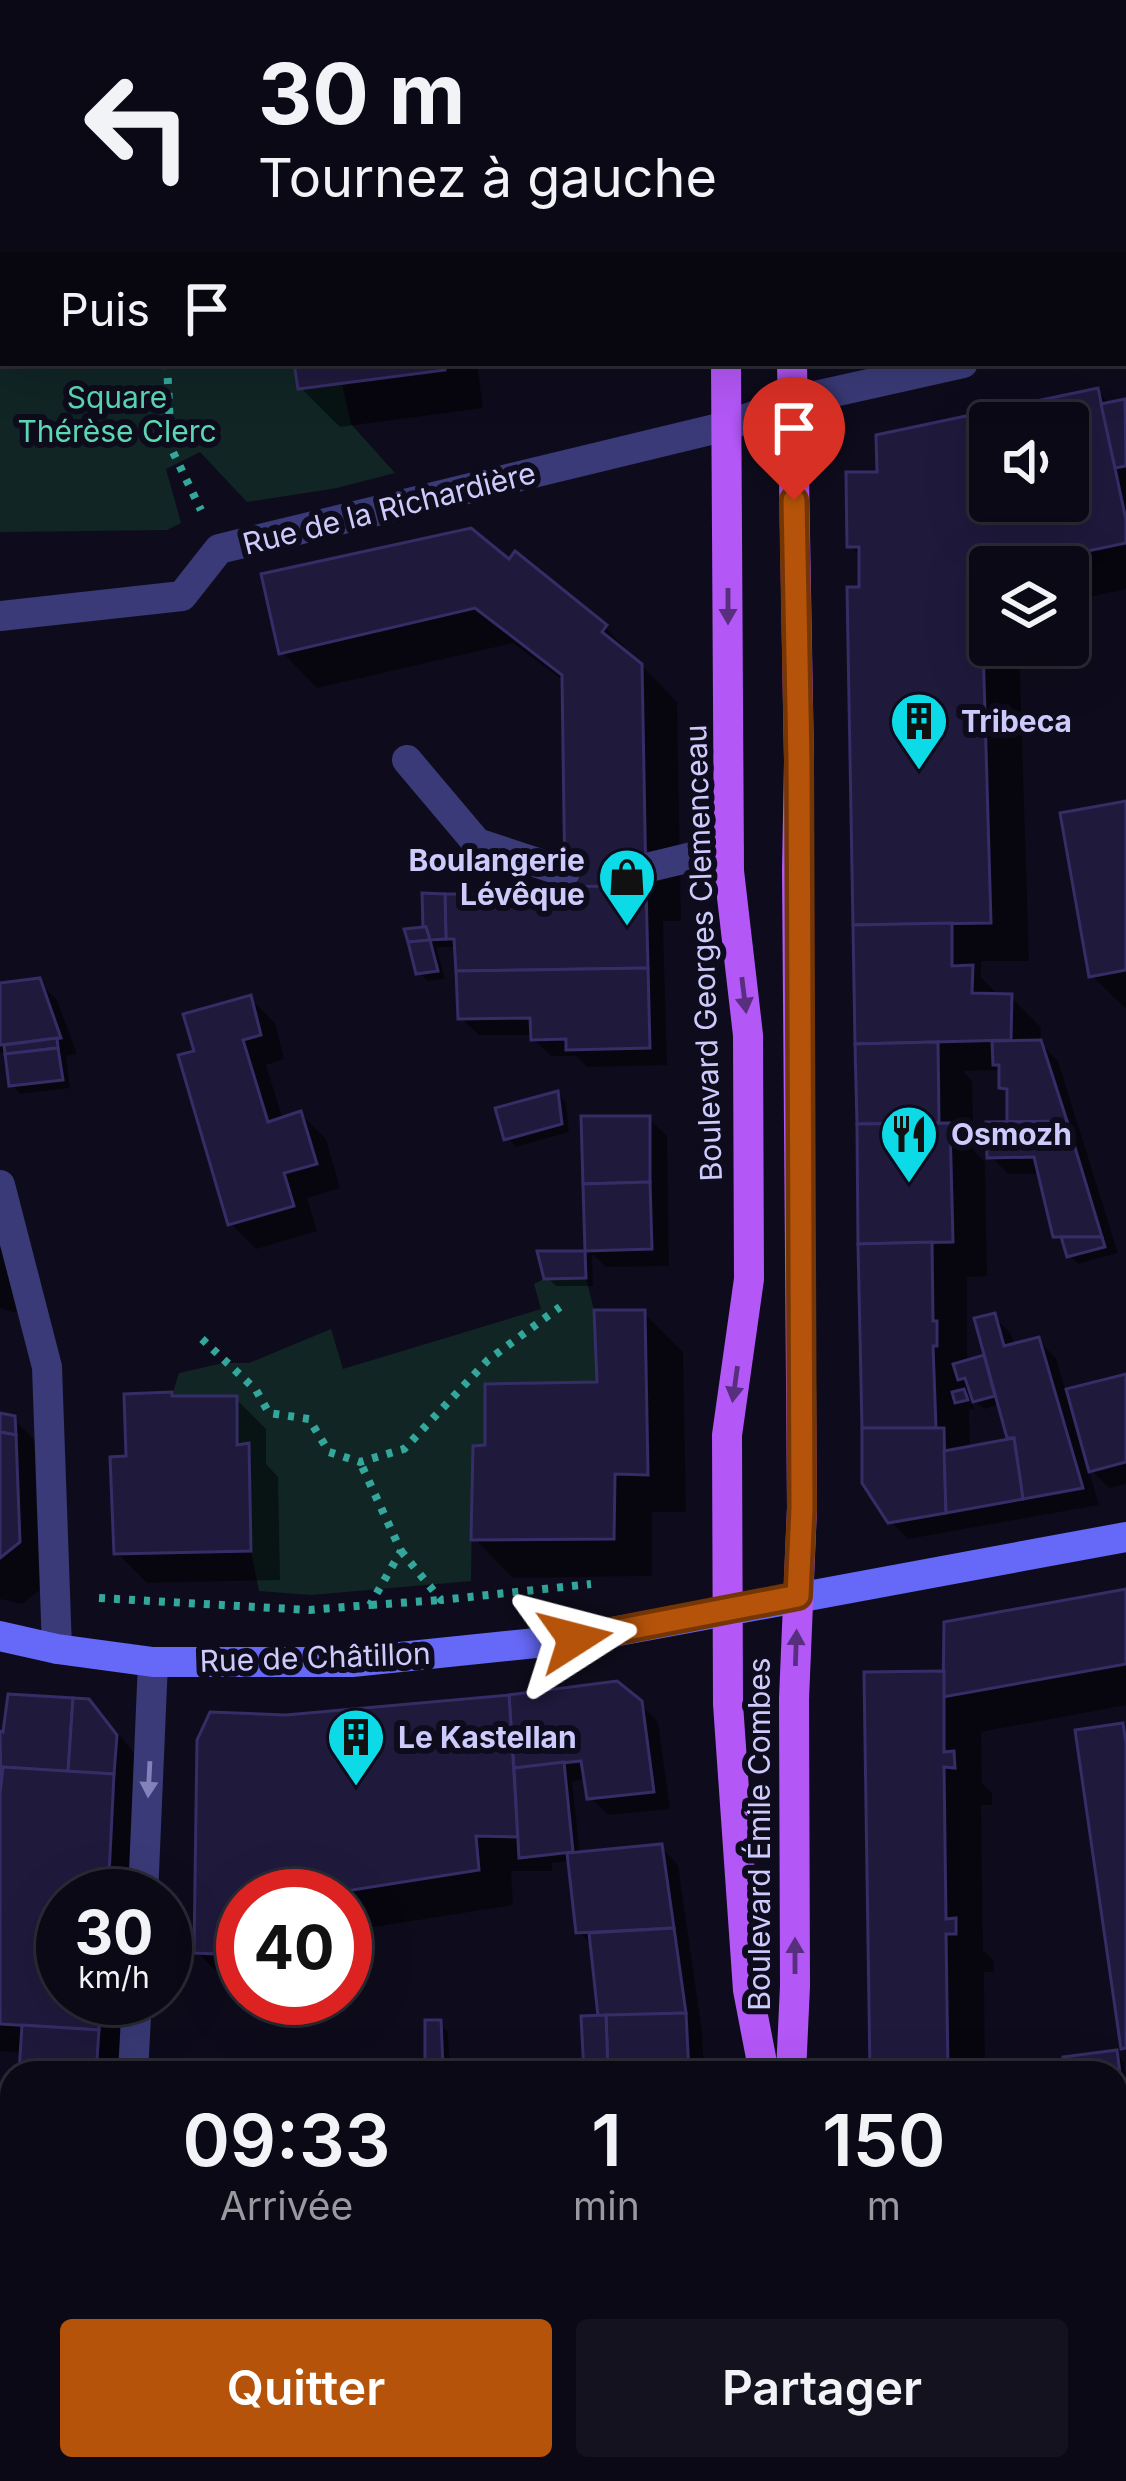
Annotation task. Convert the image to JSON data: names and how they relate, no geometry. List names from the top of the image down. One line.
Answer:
{"streets":{"main road":["Boulevard Georges Clemenceau","Boulevard Émile Combes"],"street":["Rue de la Richardière","Rue de Châtillon"]},"crossings":[["Rue de la Richardière","Boulevard Georges Clemenceau"],["Boulevard Georges Clemenceau","Rue de Châtillon"],["Boulevard Georges Clemenceau","Boulevard Émile Combes"],["Rue de Châtillon","Boulevard Émile Combes"]],"parks":["Square Thérèse Clerc"],"places":{"building":["Tribeca","Le Kastellan"],"shop":["Boulangerie Lévêque"],"restaurant":["Osmozh"]},"page":{"turn":["30 m","Tournez à gauche"],"then":"Puis","speed":"30 km/h","limit":"40","eta":["09:33","Arrivée","1","min","150","m"],"buttons":["Quitter","Partager"]}}
